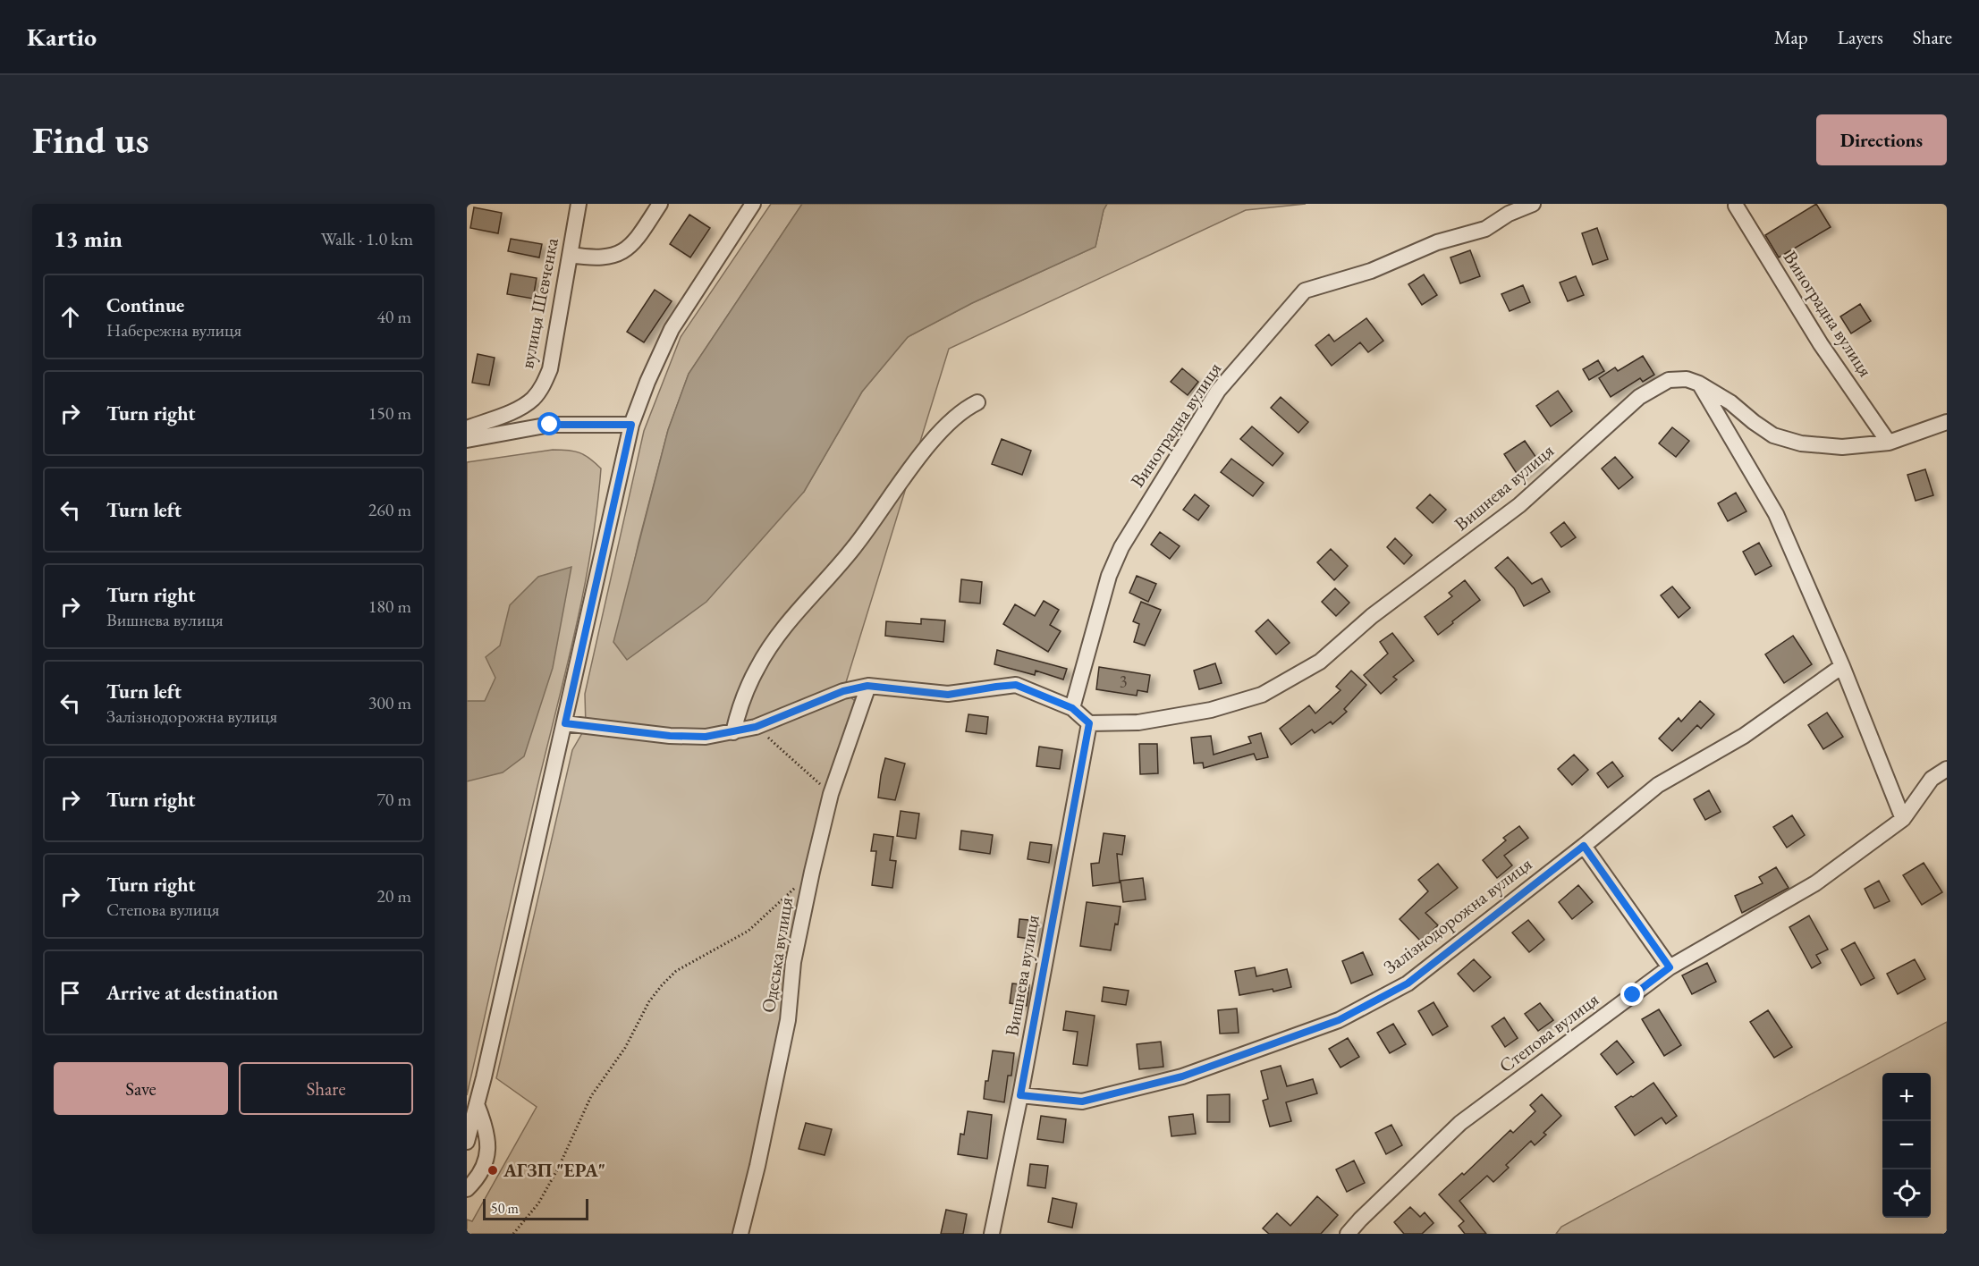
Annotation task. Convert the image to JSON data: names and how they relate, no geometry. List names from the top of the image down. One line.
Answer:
{"streets":{"street":["вулиця Шевченка","Виноградна вулиця","Вишнева вулиця","Залізнодорожна вулиця","Одеська вулиця","Степова вулиця"]},"crossings":[["Виноградна вулиця","Вишнева вулиця"],["Вишнева вулиця","Залізнодорожна вулиця"]],"places":["АГЗП \"ЕРА\""],"house_numbers":["3"],"scale_bar":"50 m","page":{"header":"Kartio","nav":["Map","Layers","Share"],"buttons":["Directions",["Save","Share"]],"title":"Find us","heading":["13 min","Walk · 1.0 km"],"list":[["Continue","Набережна вулиця","40 m"],["Turn right","150 m"],["Turn left","260 m"],["Turn right","Вишнева вулиця","180 m"],["Turn left","Залізнодорожна вулиця","300 m"],["Turn right","70 m"],["Turn right","Степова вулиця","20 m"],"Arrive at destination"],"map_buttons":["+","−"],"scale":"50 m"}}
